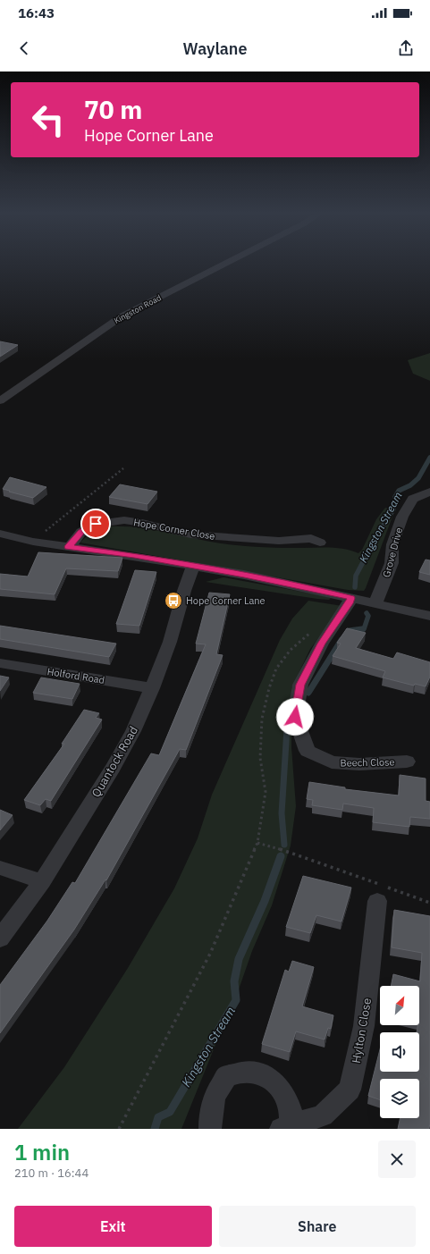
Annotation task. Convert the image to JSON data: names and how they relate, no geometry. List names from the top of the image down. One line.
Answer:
{"streets":{"street":["Kingston Road","Hope Corner Close","Grove Drive","Holford Road","Quantock Road","Beech Close","Hylton Close"]},"crossings":[["Holford Road","Quantock Road"]],"water":["Kingston Stream"],"places":{"bus stop":["Hope Corner Lane"]},"north":"top right","page":{"status":"16:43","header":"Waylane","turn":["70 m","Hope Corner Lane"],"heading":["1 min","210 m · 16:44"],"buttons":["Exit","Share"]}}
